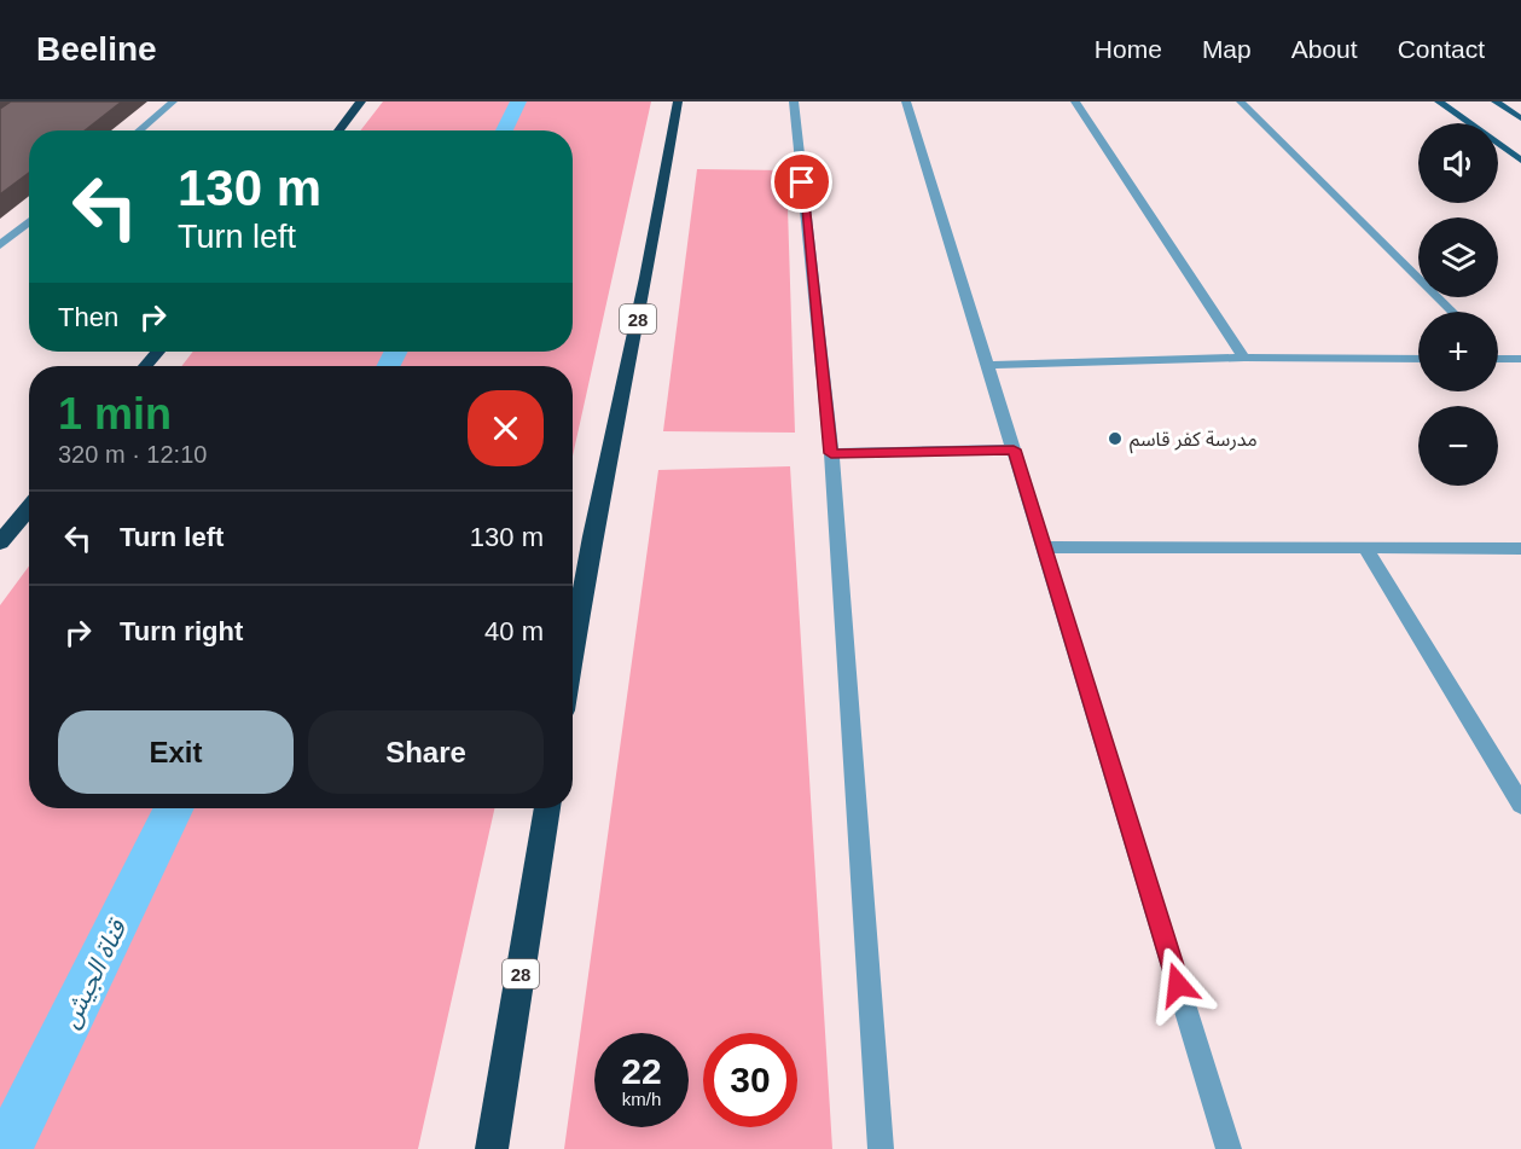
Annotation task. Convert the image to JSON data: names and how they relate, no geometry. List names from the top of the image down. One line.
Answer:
{"streets":{"highway":["28"]},"water":["قناة الجيش"],"places":["مدرسة كفر قاسم"],"page":{"header":"Beeline","nav":["Home","Map","About","Contact"],"map_buttons":["+","−"],"turn":["130 m","Turn left"],"then":"Then","heading":["1 min","320 m · 12:10"],"list":[{"name":"Turn left","value":"130 m"},{"name":"Turn right","value":"40 m"}],"buttons":["Exit","Share"],"speed":"22 km/h","limit":"30"}}
